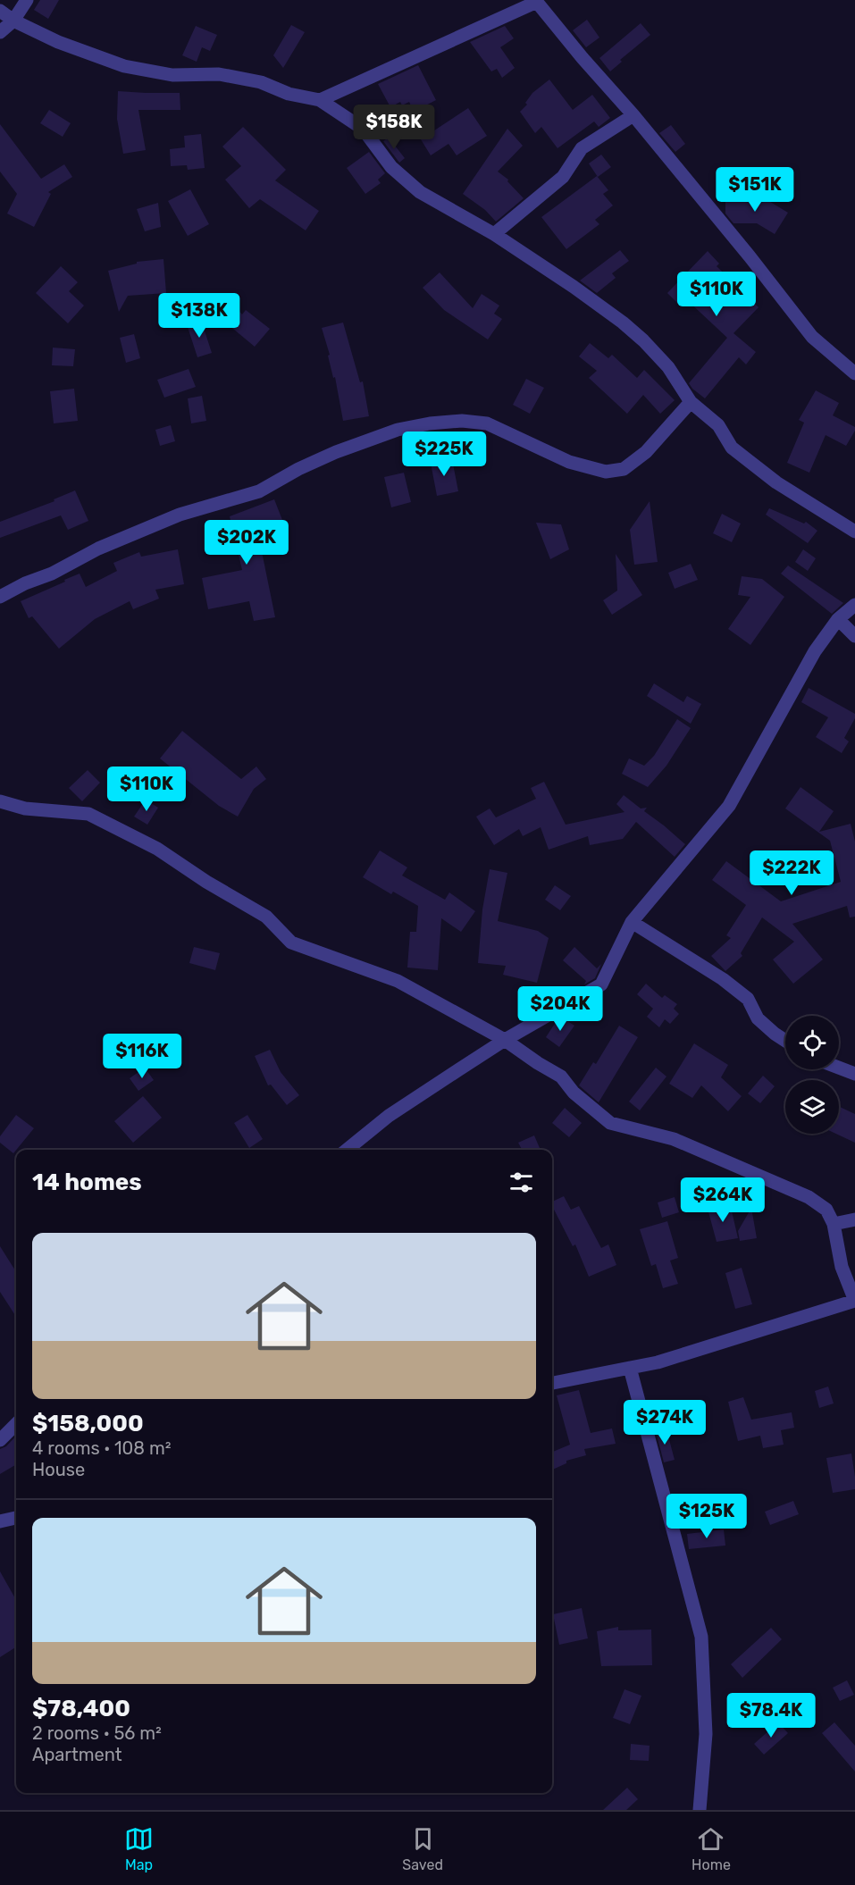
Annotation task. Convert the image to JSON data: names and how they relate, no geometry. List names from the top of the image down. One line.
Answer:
{"page":{"price":["$158K","$151K","$110K","$138K","$225K","$202K","$110K","$222K","$204K","$116K","$264K","$274K","$125K","$78.4K"],"heading":"14 homes","list":[{"name":"$158,000","note":"4 rooms · 108 m² · House"},{"name":"$78,400","note":"2 rooms · 56 m² · Apartment"}],"tabs":["Map","Saved","Home"]}}
